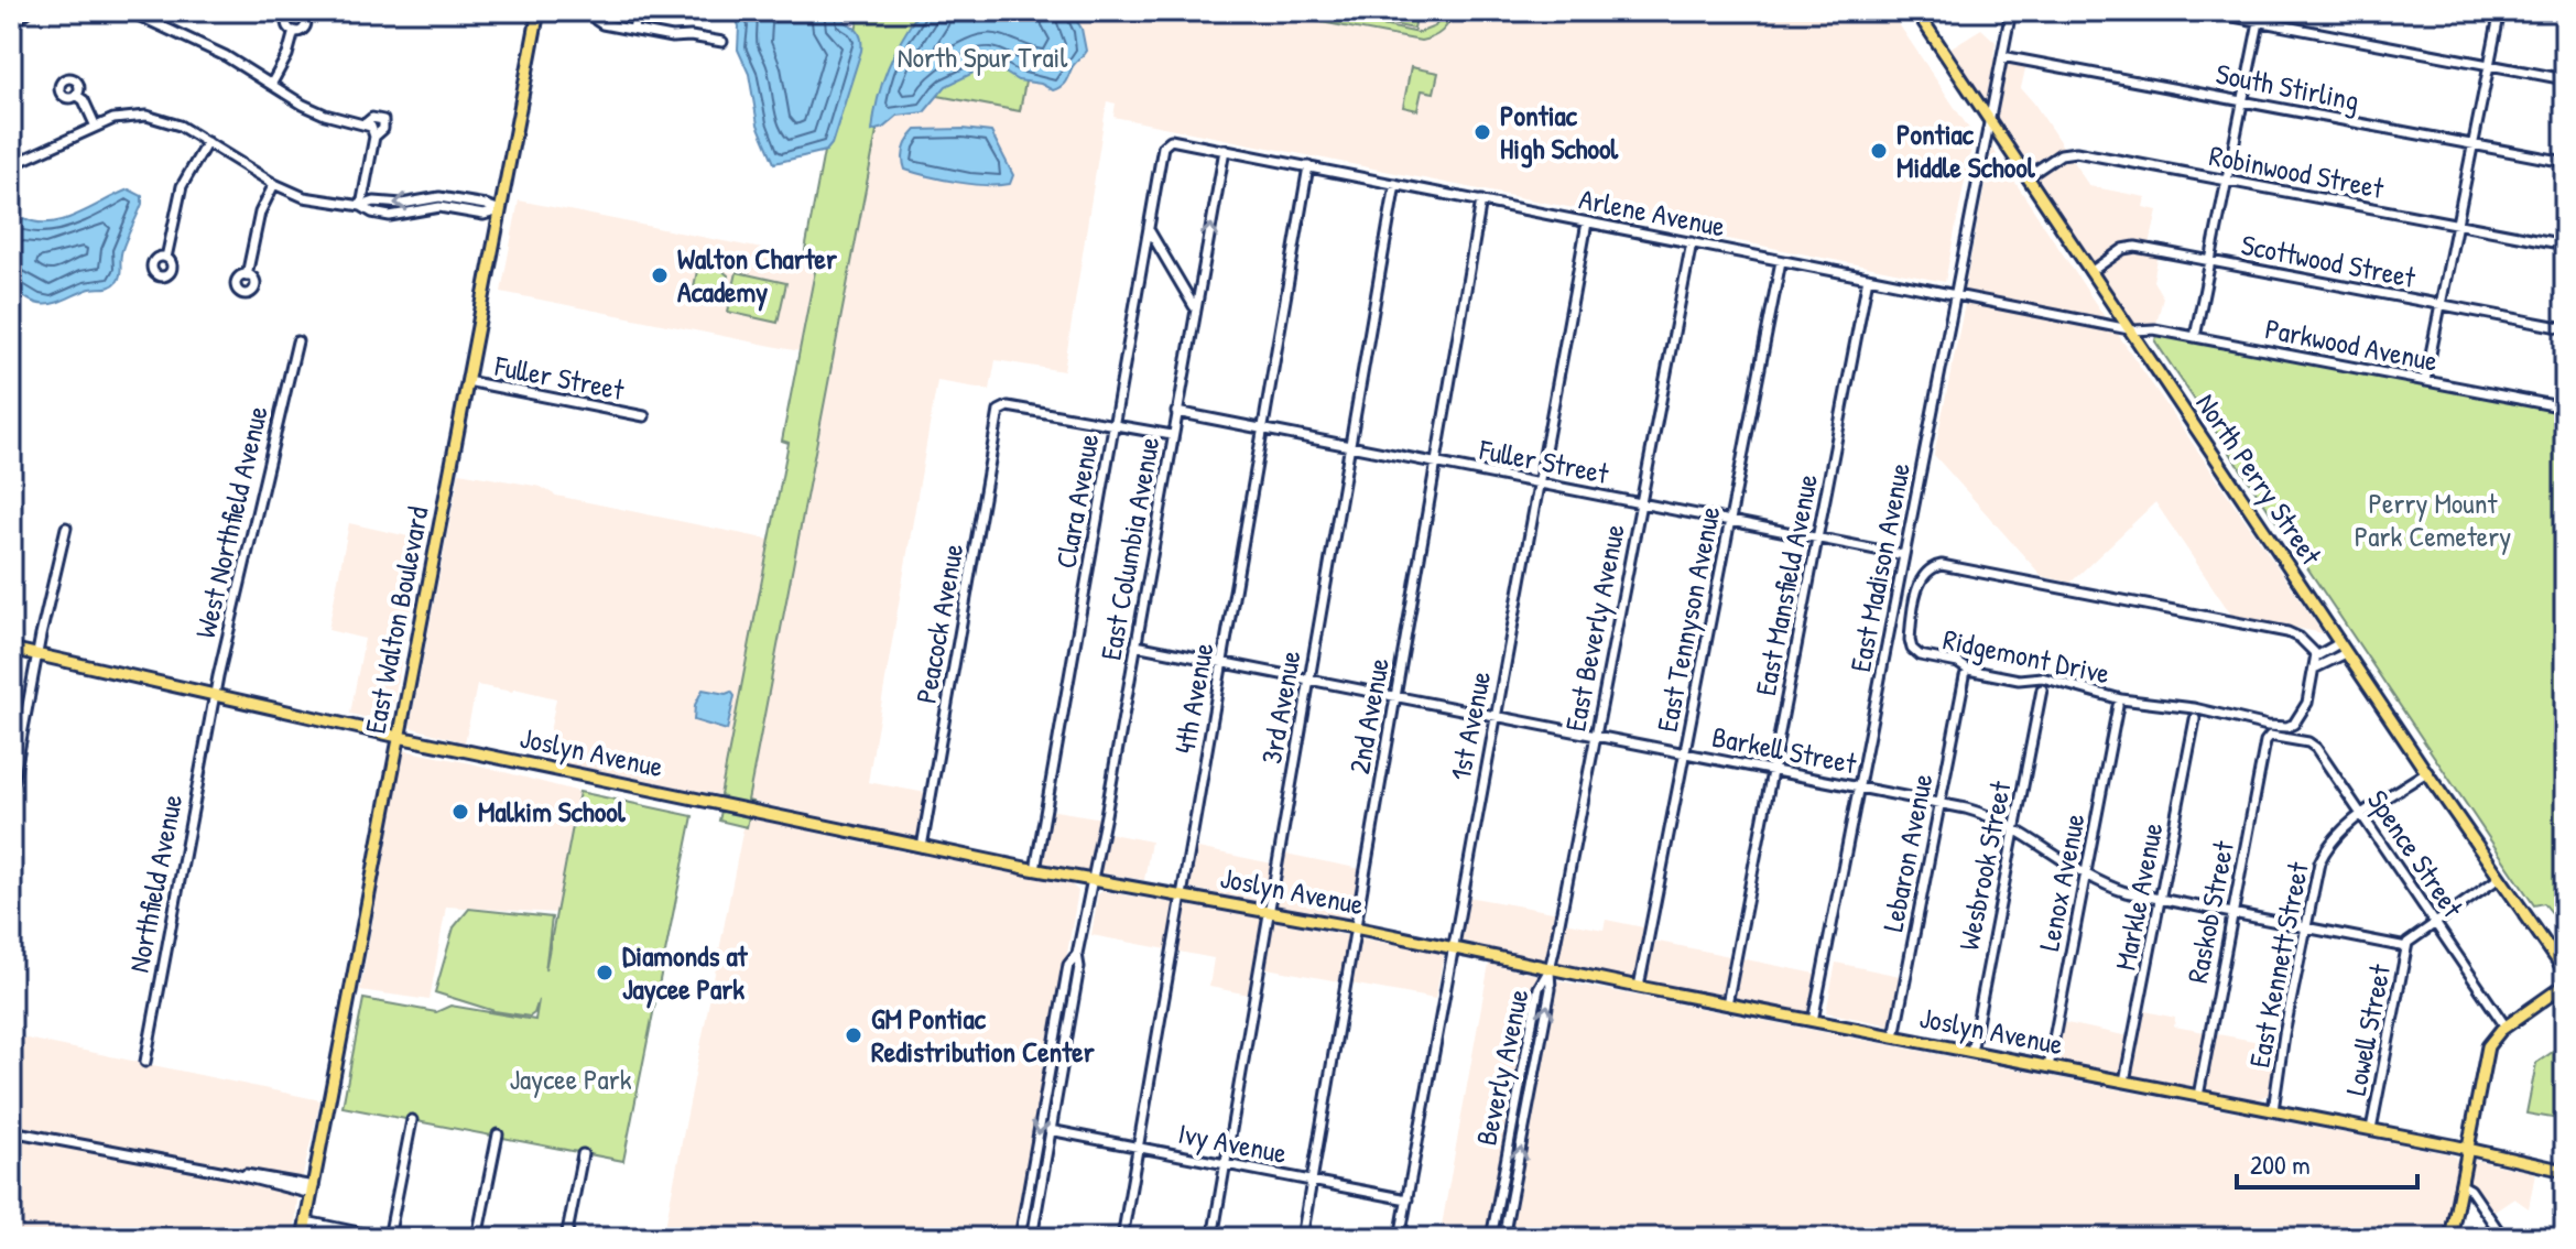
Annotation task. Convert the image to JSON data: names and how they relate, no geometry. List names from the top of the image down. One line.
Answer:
{"streets":{"main road":["North Perry Street","East Walton Boulevard","Joslyn Avenue"],"street":["South Stirling","Robinwood Street","Arlene Avenue","Scottwood Street","Parkwood Avenue","Fuller Street","Clara Avenue","West Northfield Avenue","East Columbia Avenue","East Madison Avenue","East Mansfield Avenue","East Tennyson Avenue","Peacock Avenue","East Beverly Avenue","Ridgemont Drive","4th Avenue","3rd Avenue","2nd Avenue","1st Avenue","Barkell Street","Lebaron Avenue","Spence Street","Wesbrook Street","Lenox Avenue","Northfield Avenue","Markle Avenue","Raskob Street","East Kennett Street","Lowell Street","Beverly Avenue","Ivy Avenue"]},"crossings":[["South Stirling","East Madison Avenue"],["Robinwood Street","North Perry Street"],["Arlene Avenue","Parkwood Avenue"],["Arlene Avenue","North Perry Street"],["Arlene Avenue","Clara Avenue"],["Arlene Avenue","East Columbia Avenue"],["Arlene Avenue","East Madison Avenue"],["Arlene Avenue","East Mansfield Avenue"],["Arlene Avenue","East Tennyson Avenue"],["Arlene Avenue","East Beverly Avenue"],["Arlene Avenue","4th Avenue"],["Arlene Avenue","3rd Avenue"],["Arlene Avenue","2nd Avenue"],["Arlene Avenue","1st Avenue"],["Scottwood Street","North Perry Street"],["Parkwood Avenue","North Perry Street"],["Fuller Street","East Columbia Avenue"],["Fuller Street","East Madison Avenue"],["Fuller Street","East Mansfield Avenue"],["Fuller Street","East Tennyson Avenue"],["Fuller Street","East Walton Boulevard"],["Fuller Street","East Beverly Avenue"],["Fuller Street","4th Avenue"],["Fuller Street","3rd Avenue"],["Fuller Street","2nd Avenue"],["Fuller Street","1st Avenue"],["North Perry Street","East Madison Avenue"],["North Perry Street","East Kennett Street"],["North Perry Street","Lowell Street"],["Clara Avenue","Peacock Avenue"],["Clara Avenue","Joslyn Avenue"],["West Northfield Avenue","Joslyn Avenue"],["West Northfield Avenue","Northfield Avenue"],["East Columbia Avenue","Barkell Street"],["East Columbia Avenue","Joslyn Avenue"],["East Columbia Avenue","Ivy Avenue"],["East Madison Avenue","Barkell Street"],["East Madison Avenue","Joslyn Avenue"],["East Mansfield Avenue","Barkell Street"],["East Mansfield Avenue","Joslyn Avenue"],["East Tennyson Avenue","Barkell Street"],["East Tennyson Avenue","Joslyn Avenue"],["East Walton Boulevard","Joslyn Avenue"],["Peacock Avenue","Joslyn Avenue"],["East Beverly Avenue","Barkell Street"],["East Beverly Avenue","Joslyn Avenue"],["East Beverly Avenue","Beverly Avenue"],["4th Avenue","Barkell Street"],["4th Avenue","Joslyn Avenue"],["4th Avenue","Ivy Avenue"],["3rd Avenue","Barkell Street"],["3rd Avenue","Joslyn Avenue"],["3rd Avenue","Ivy Avenue"],["2nd Avenue","Barkell Street"],["2nd Avenue","Joslyn Avenue"],["2nd Avenue","Ivy Avenue"],["1st Avenue","Barkell Street"],["1st Avenue","Joslyn Avenue"],["1st Avenue","Ivy Avenue"],["Barkell Street","Lebaron Avenue"],["Barkell Street","Wesbrook Street"],["Barkell Street","Lenox Avenue"],["Barkell Street","Markle Avenue"],["Barkell Street","Raskob Street"],["Barkell Street","East Kennett Street"],["Barkell Street","Lowell Street"],["Joslyn Avenue","Lebaron Avenue"],["Joslyn Avenue","Wesbrook Street"],["Joslyn Avenue","Lenox Avenue"],["Joslyn Avenue","Markle Avenue"],["Joslyn Avenue","Raskob Street"],["Joslyn Avenue","East Kennett Street"],["Joslyn Avenue","Lowell Street"],["Joslyn Avenue","Beverly Avenue"],["Spence Street","Raskob Street"],["Spence Street","East Kennett Street"],["Spence Street","Lowell Street"]],"parks":["North Spur Trail","Perry Mount Park Cemetery","Jaycee Park"],"places":["Pontiac High School","Pontiac Middle School","Walton Charter Academy","Malkim School","Diamonds at Jaycee Park","GM Pontiac Redistribution Center"],"scale_bar":"200 m"}
